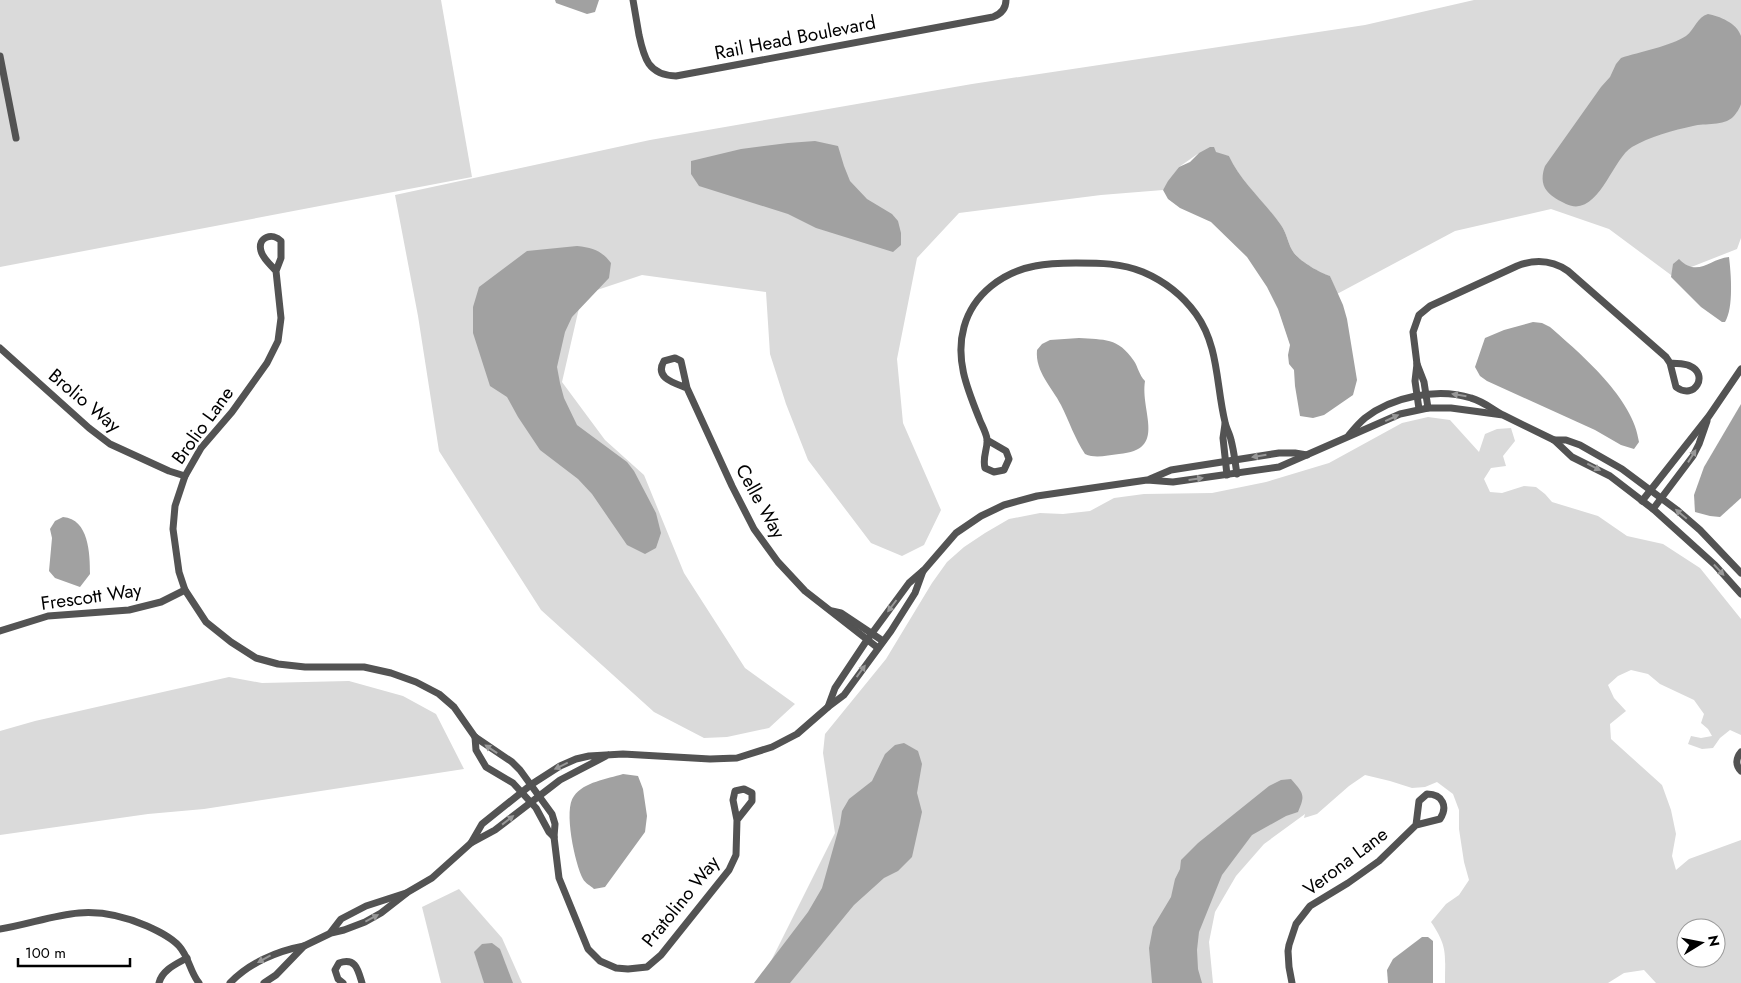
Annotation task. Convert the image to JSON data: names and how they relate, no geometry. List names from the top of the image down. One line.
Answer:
{"streets":{"street":["Rail Head Boulevard","Brolio Way","Brolio Lane","Celle Way","Frescott Way","Verona Lane","Pratolino Way"]},"crossings":[["Brolio Way","Brolio Lane"],["Brolio Lane","Frescott Way"],["Brolio Lane","Pratolino Way"]],"scale_bar":"100 m","north":"right"}
